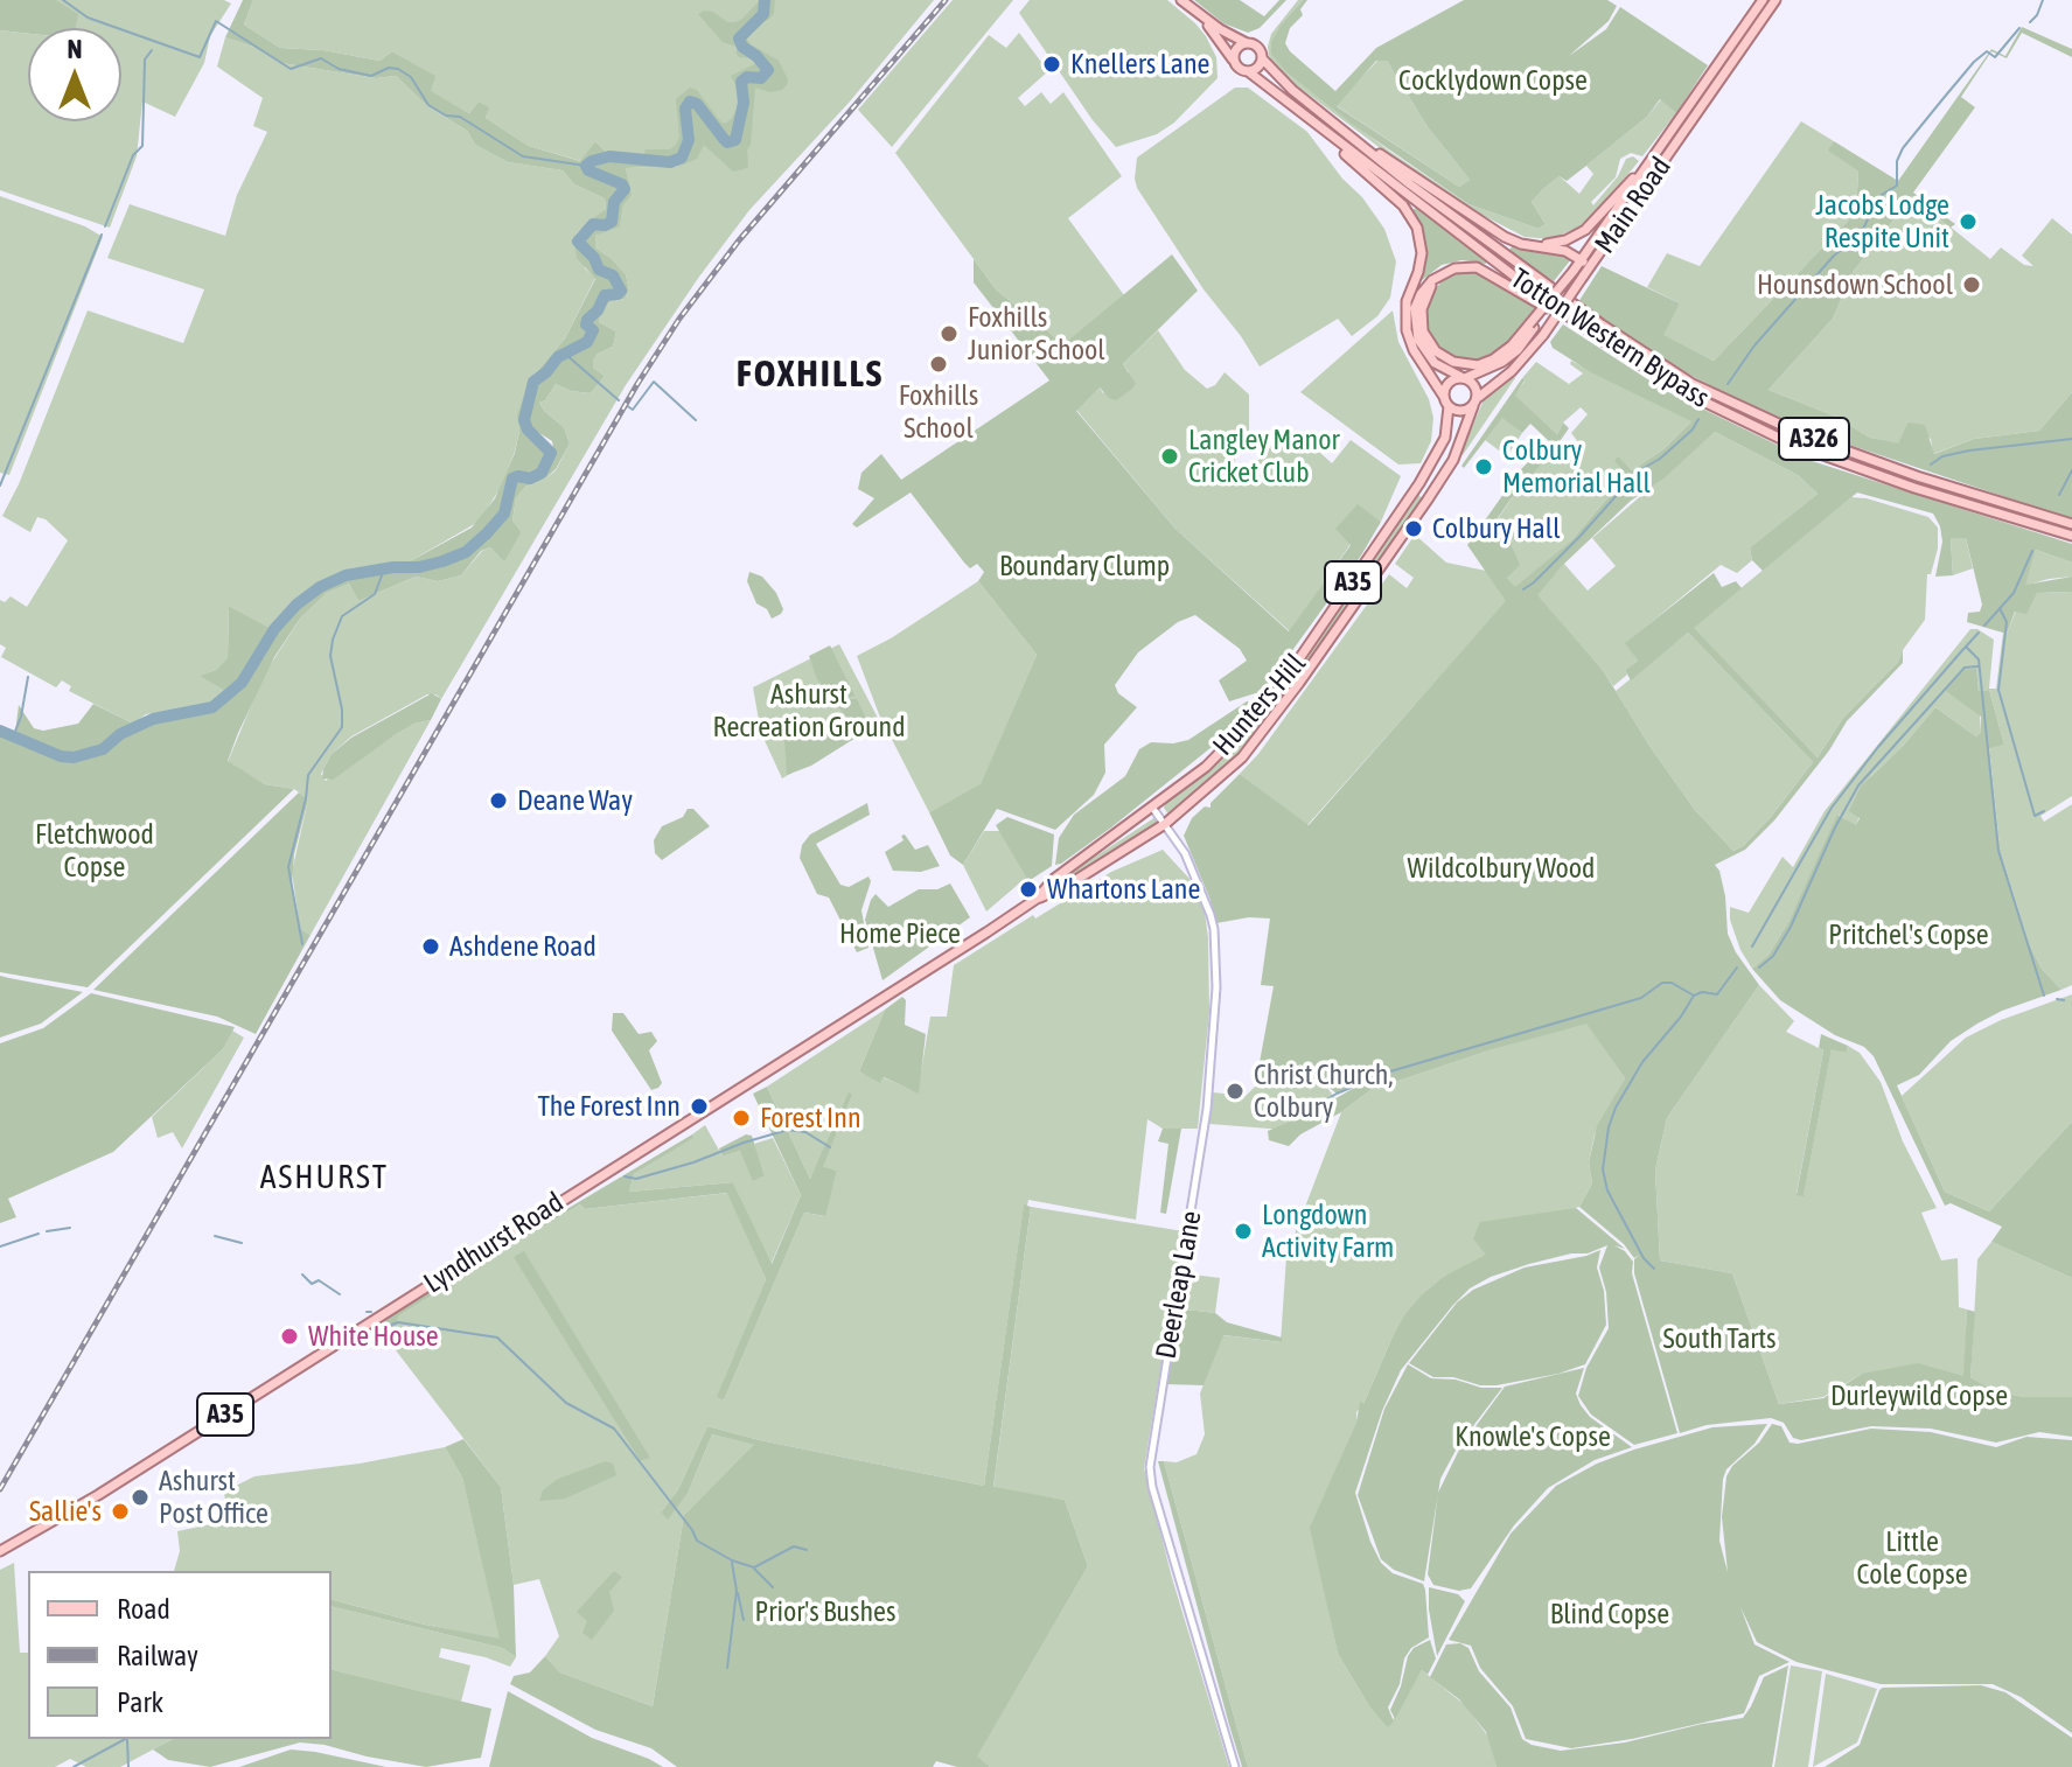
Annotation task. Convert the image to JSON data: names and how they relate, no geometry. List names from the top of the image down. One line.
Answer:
{"streets":{"main road":["Main Road","Totton Western Bypass","A326","A35","Hunters Hill","Lyndhurst Road"],"street":["Deerleap Lane"]},"crossings":[["Main Road","Hunters Hill"],["Hunters Hill","Lyndhurst Road"],["Hunters Hill","Deerleap Lane"]],"districts":["FOXHILLS","ASHURST"],"parks":["Cocklydown Copse","Boundary Clump","Ashurst Recreation Ground","Fletchwood Copse","Wildcolbury Wood","Home Piece","Pritchel's Copse","South Tarts","Durleywild Copse","Knowle's Copse","Little Cole Copse","Prior's Bushes","Blind Copse"],"places":["Knellers Lane","Jacobs Lodge Respite Unit","Hounsdown School","Foxhills Junior School","Foxhills School","Langley Manor Cricket Club","Colbury Memorial Hall","Colbury Hall","Deane Way","Whartons Lane","Ashdene Road","Christ Church, Colbury","The Forest Inn","Forest Inn","Longdown Activity Farm","White House","Ashurst Post Office","Sallie's"],"legend":["Road","Railway","Park"],"north":"top"}
